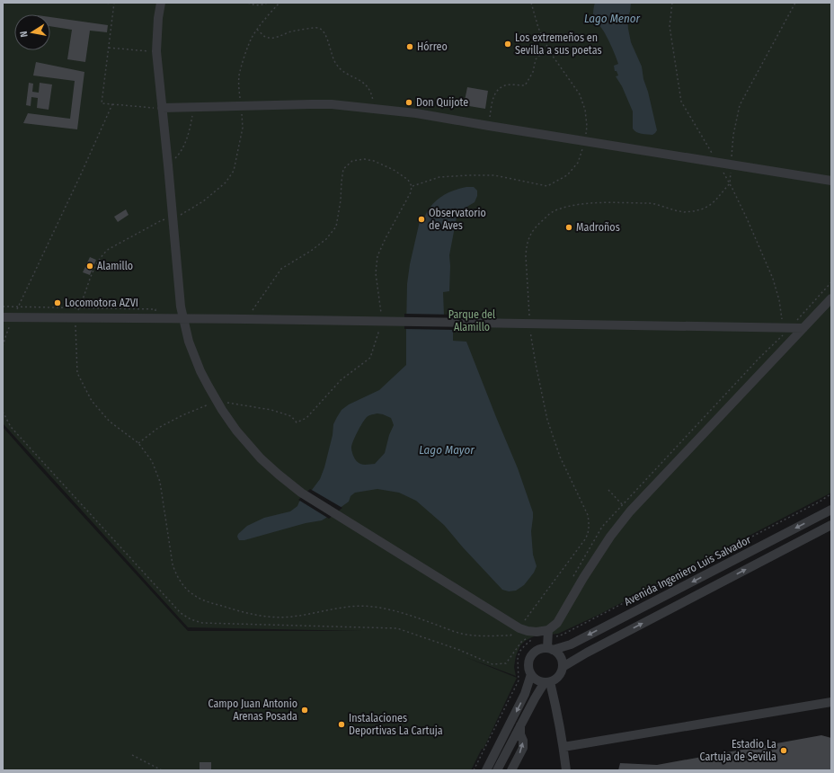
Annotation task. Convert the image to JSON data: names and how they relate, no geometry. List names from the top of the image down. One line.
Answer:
{"streets":{"street":["Avenida Ingeniero Luis Salvador"]},"water":["Lago Menor","Lago Mayor"],"parks":["Parque del Alamillo"],"places":["Los extremeños en Sevilla a sus poetas","Hórreo","Don Quijote","Observatorio de Aves","Madroños","Alamillo","Locomotora AZVI","Campo Juan Antonio Arenas Posada","Instalaciones Deportivas La Cartuja","Estadio La Cartuja de Sevilla"],"north":"left"}
